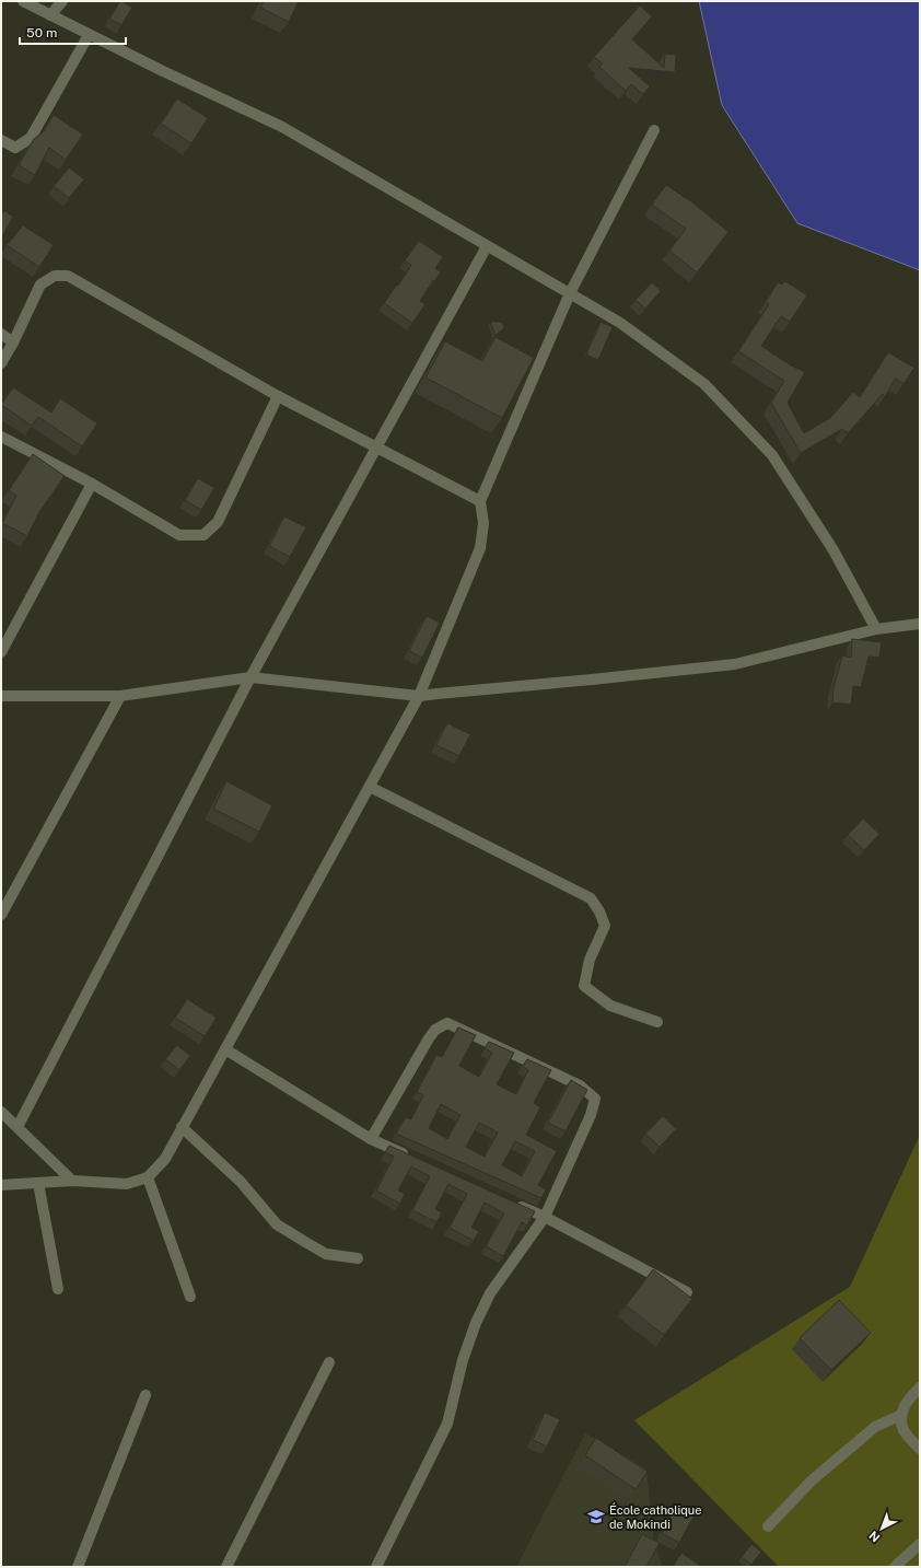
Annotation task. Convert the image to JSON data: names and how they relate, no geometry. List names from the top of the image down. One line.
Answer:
{"places":{"school or university":["École catholique de Mokindi"]},"scale_bar":"50 m","north":"bottom left"}
